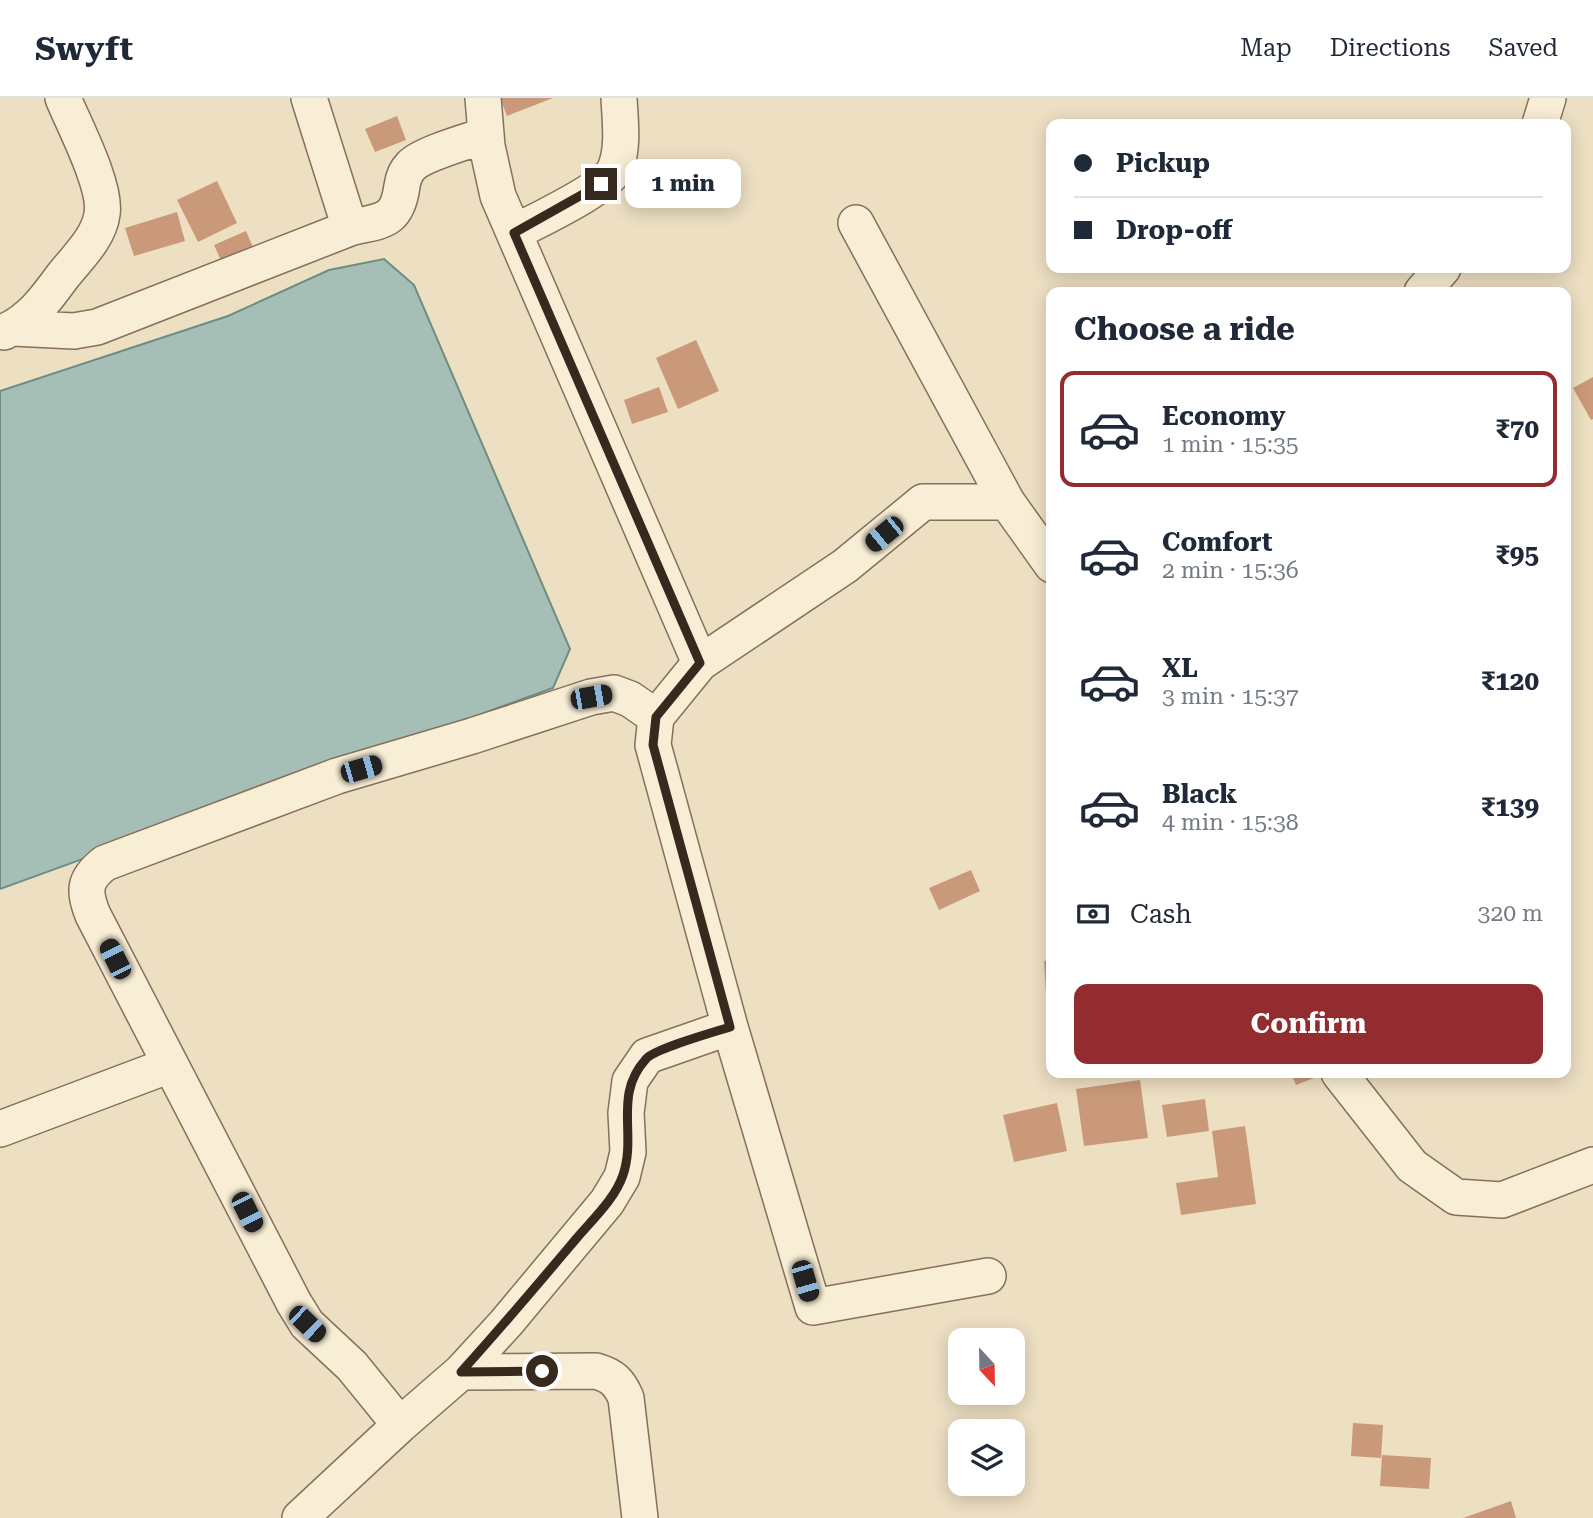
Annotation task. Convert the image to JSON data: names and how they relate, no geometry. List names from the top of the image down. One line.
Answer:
{"north":"bottom","page":{"header":"Swyft","nav":["Map","Directions","Saved"],"banner":["Pickup","Drop-off"],"bubble":"1 min","heading":"Choose a ride","list":[{"name":"Economy","note":"1 min · 15:35","value":"₹70"},{"name":"Comfort","note":"2 min · 15:36","value":"₹95"},{"name":"XL","note":"3 min · 15:37","value":"₹120"},{"name":"Black","note":"4 min · 15:38","value":"₹139"}],"pay":["Cash","320 m"],"buttons":"Confirm"}}
